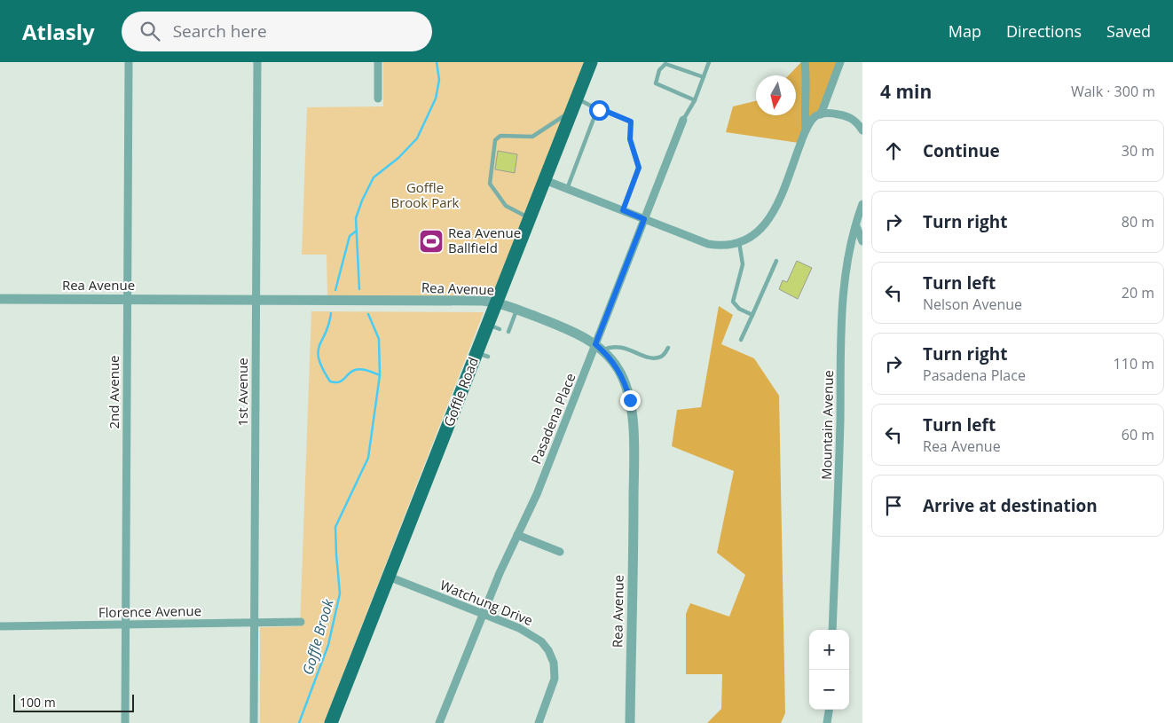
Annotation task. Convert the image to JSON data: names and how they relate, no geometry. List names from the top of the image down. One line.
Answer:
{"streets":{"main road":["Goffle Road"],"street":["Rea Avenue","2nd Avenue","1st Avenue","Pasadena Place","Mountain Avenue","Watchung Drive","Florence Avenue"]},"crossings":[["Rea Avenue","2nd Avenue"],["Rea Avenue","1st Avenue"],["Rea Avenue","Goffle Road"],["Rea Avenue","Pasadena Place"],["2nd Avenue","Florence Avenue"],["1st Avenue","Florence Avenue"],["Goffle Road","Watchung Drive"],["Pasadena Place","Watchung Drive"]],"water":["Goffle Brook"],"parks":["Goffle Brook Park"],"places":{"sports":["Rea Avenue Ballfield"]},"scale_bar":"100 m","north":"bottom","page":{"header":"Atlasly","search":"Search here","nav":["Map","Directions","Saved"],"heading":["4 min","Walk · 300 m"],"list":[["Continue","30 m"],["Turn right","80 m"],["Turn left","Nelson Avenue","20 m"],["Turn right","Pasadena Place","110 m"],["Turn left","Rea Avenue","60 m"],"Arrive at destination"],"map_buttons":["+","−"],"scale":"100 m"}}
